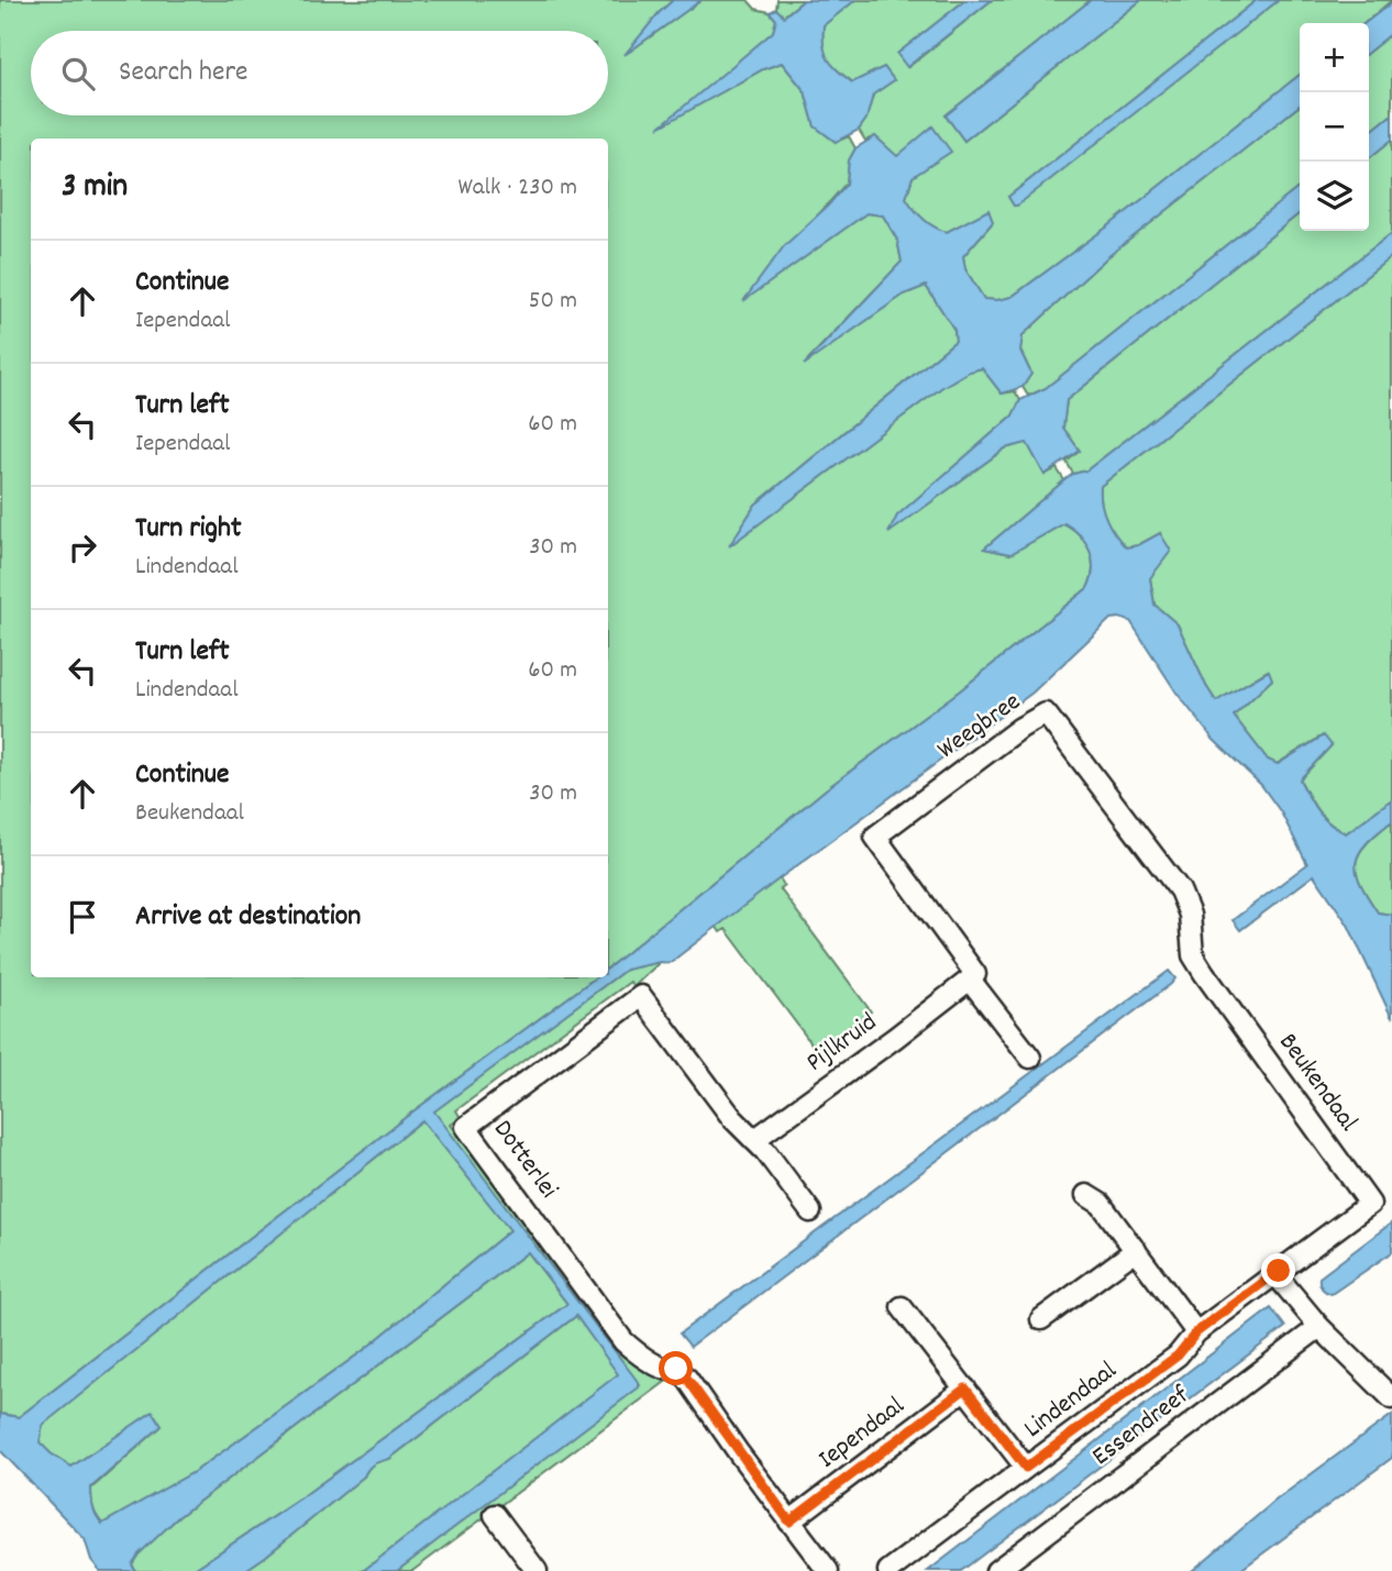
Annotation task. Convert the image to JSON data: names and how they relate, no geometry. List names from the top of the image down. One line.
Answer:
{"streets":{"street":["Weegbree","Pijlkruid","Beukendaal","Dotterlei","Lindendaal","Essendreef","Iependaal"]},"crossings":[["Weegbree","Pijlkruid"],["Weegbree","Beukendaal"],["Pijlkruid","Dotterlei"],["Beukendaal","Lindendaal"],["Dotterlei","Iependaal"],["Lindendaal","Iependaal"]],"page":{"map_buttons":["+","−"],"search":"Search here","heading":["3 min","Walk · 230 m"],"list":[["Continue","Iependaal","50 m"],["Turn left","Iependaal","60 m"],["Turn right","Lindendaal","30 m"],["Turn left","Lindendaal","60 m"],["Continue","Beukendaal","30 m"],"Arrive at destination"]}}
